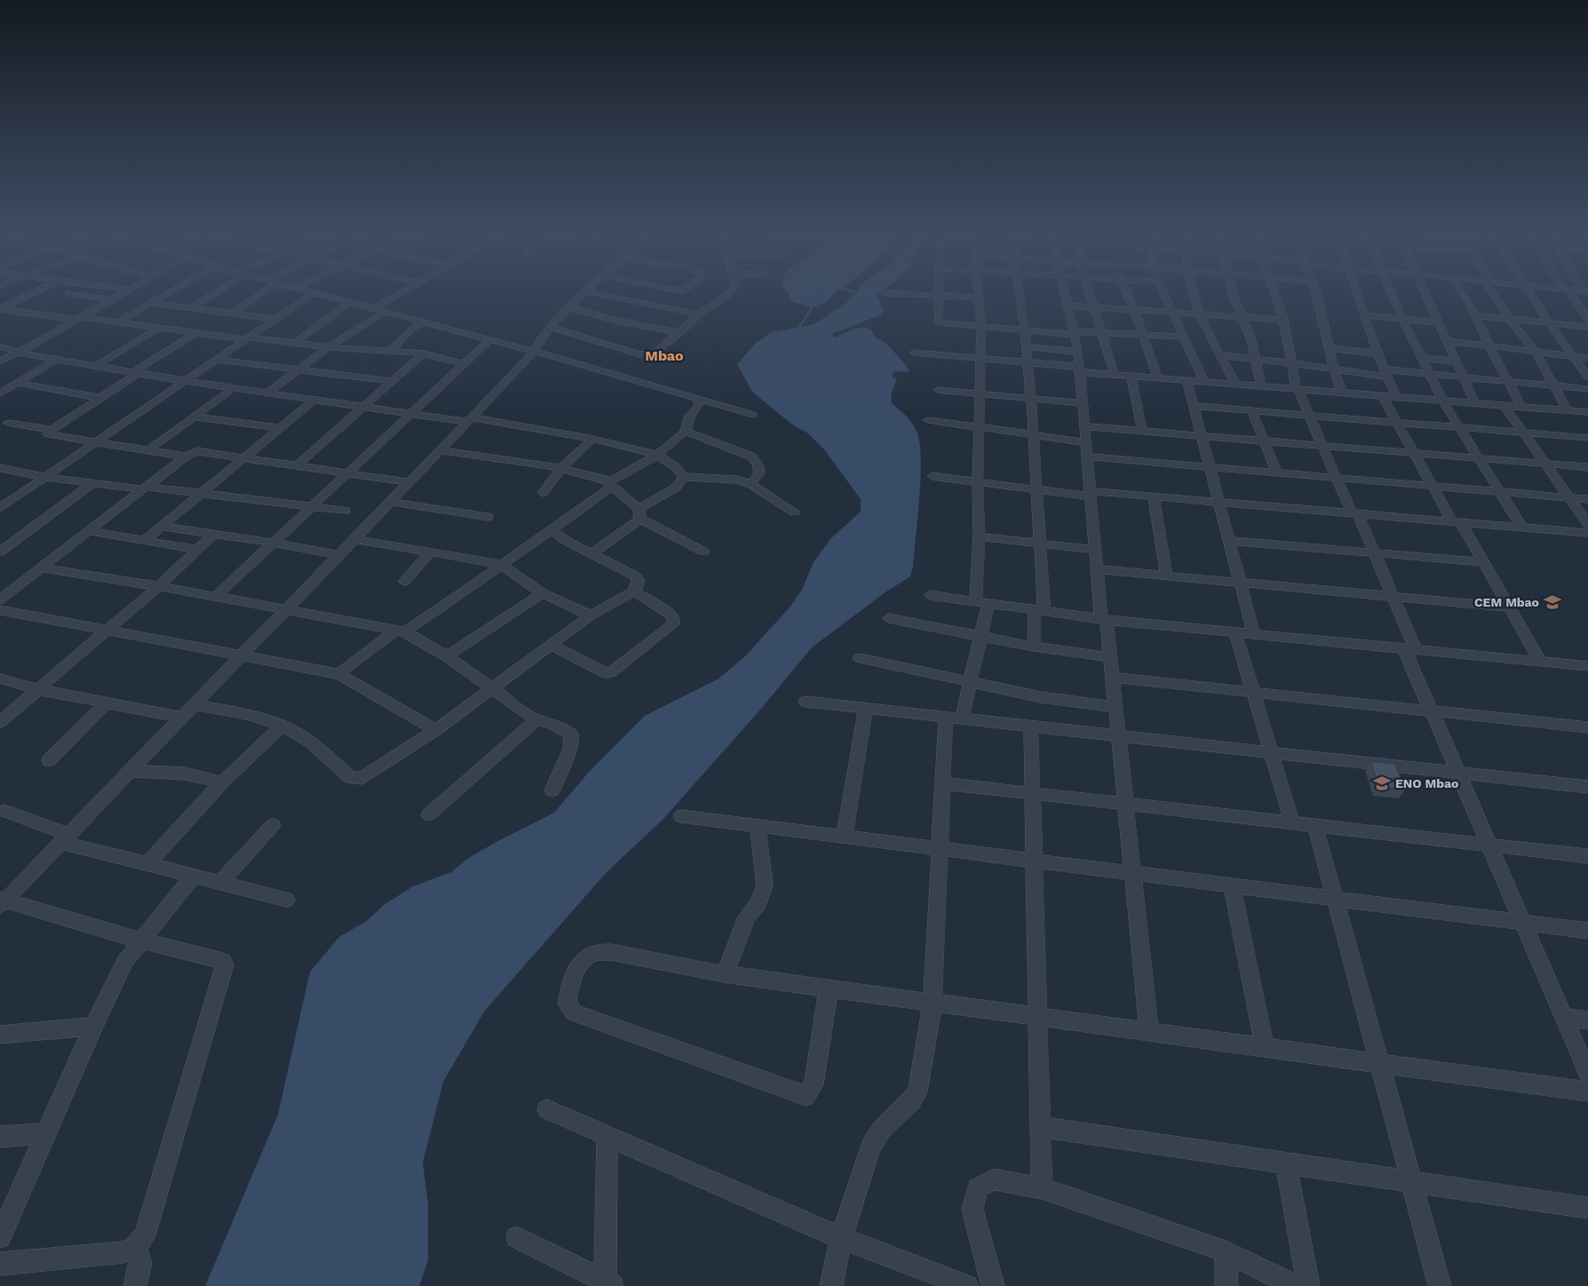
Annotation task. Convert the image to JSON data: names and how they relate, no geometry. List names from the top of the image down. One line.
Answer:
{"districts":["Mbao"],"places":{"school or university":["CEM Mbao","ENO Mbao"]}}
